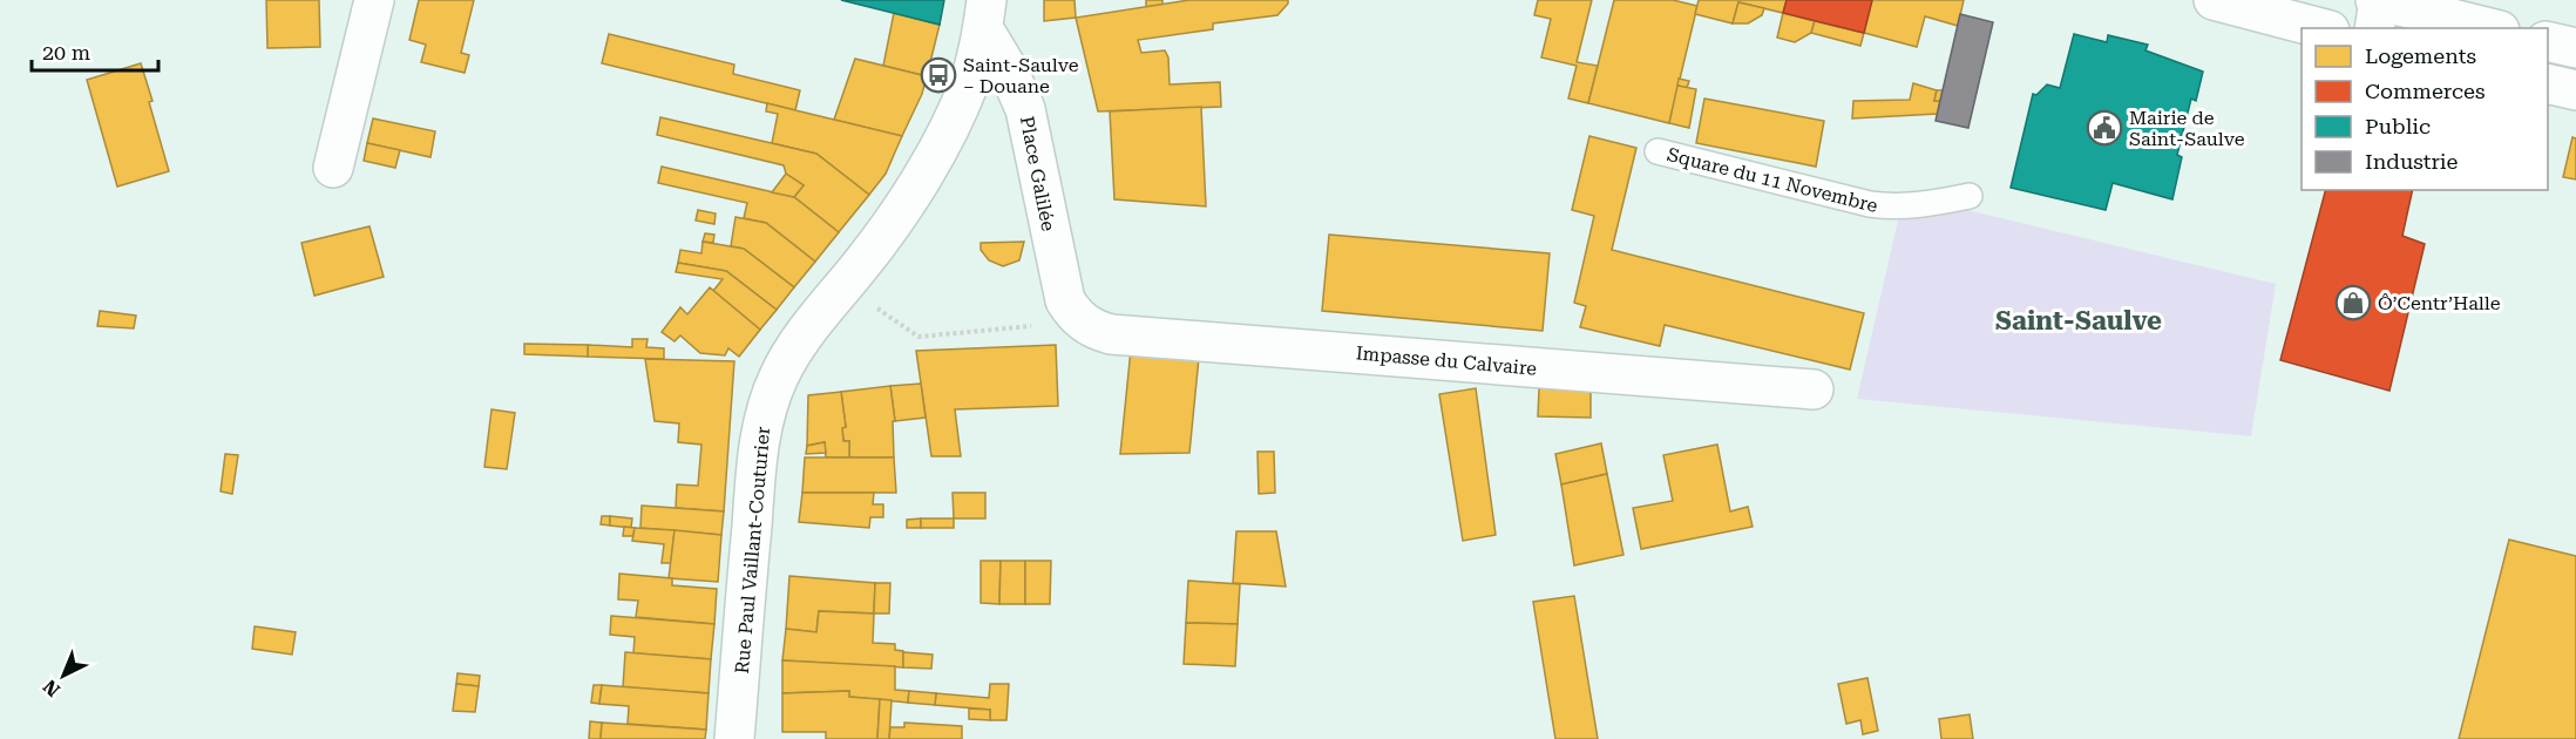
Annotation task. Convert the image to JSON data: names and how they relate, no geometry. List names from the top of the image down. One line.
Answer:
{"streets":{"street":["Place Galilée","Impasse du Calvaire","Rue Paul Vaillant-Couturier"],"lane":["Square du 11 Novembre"]},"crossings":[["Place Galilée","Impasse du Calvaire"],["Place Galilée","Rue Paul Vaillant-Couturier"]],"districts":["Saint-Saulve"],"places":{"bus stop":["Saint-Saulve – Douane"],"public building":["Mairie de Saint-Saulve"],"shop":["Ô’Centr’Halle"]},"legend":["Logements","Commerces","Public","Industrie"],"scale_bar":"20 m","north":"bottom left"}
